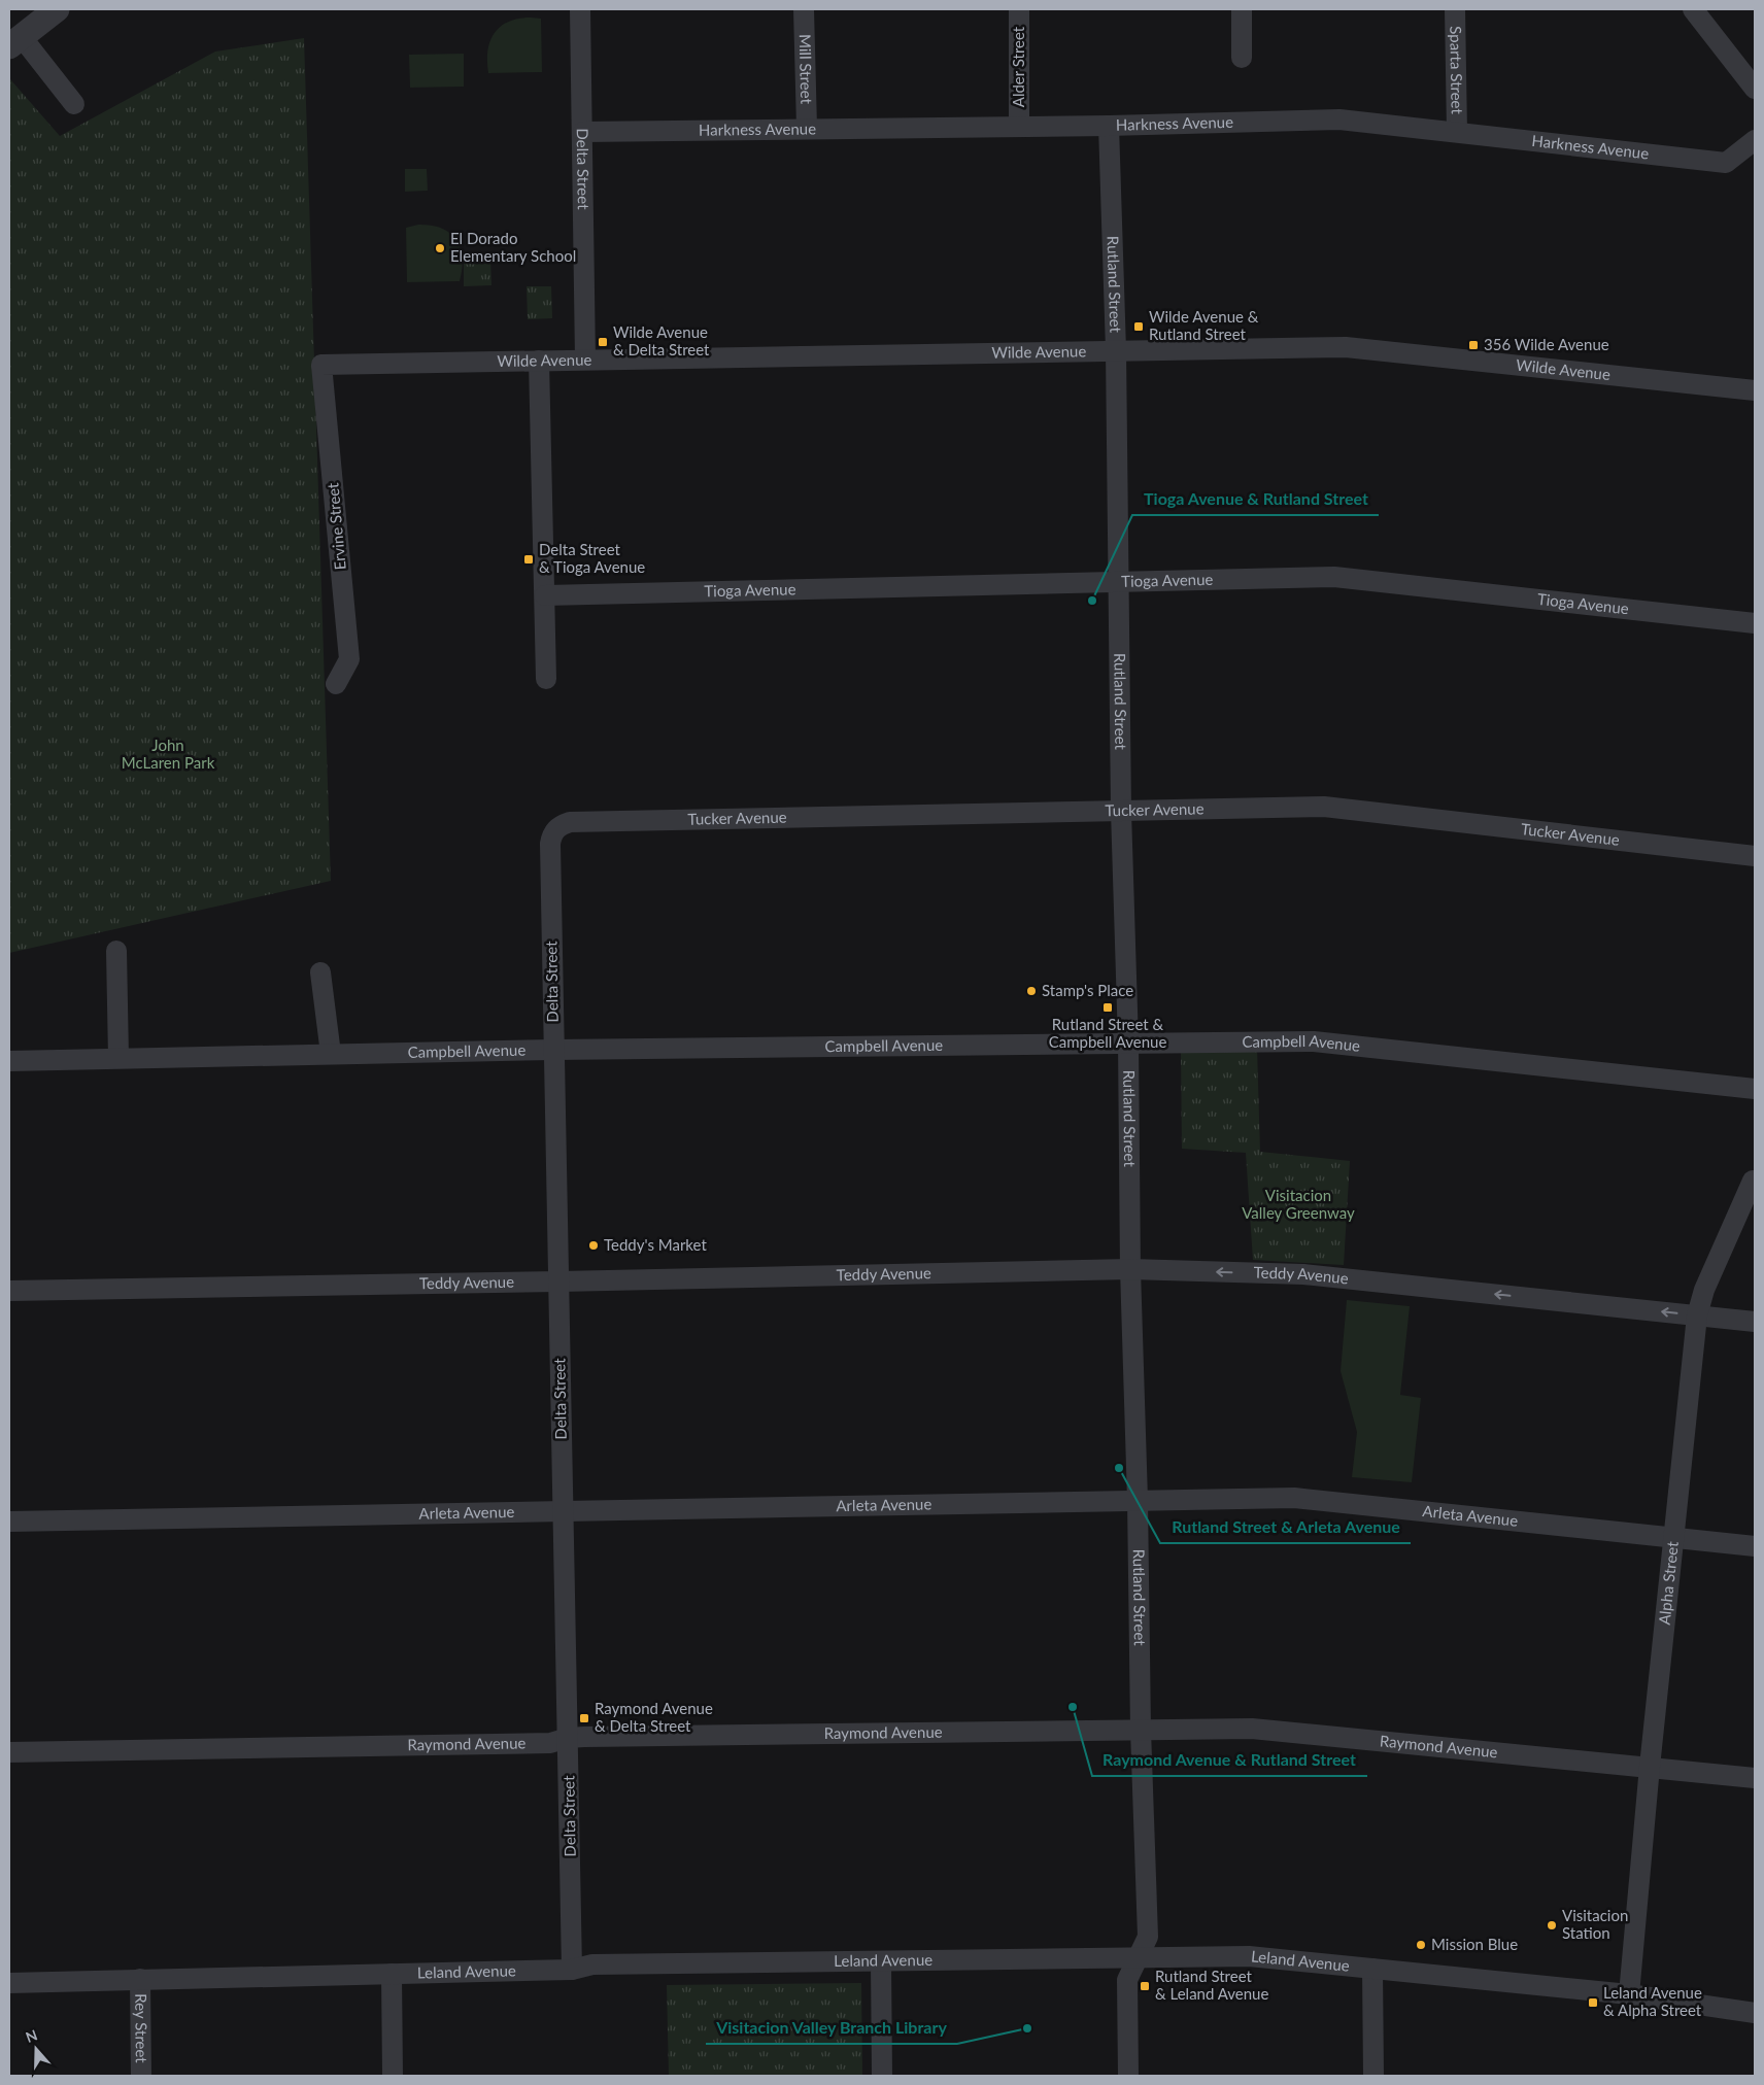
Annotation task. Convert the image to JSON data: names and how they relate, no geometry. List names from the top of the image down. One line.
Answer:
{"streets":{"street":["Alder Street","Mill Street","Sparta Street","Harkness Avenue","Delta Street","Rutland Street","Wilde Avenue","Ervine Street","Tioga Avenue","Tucker Avenue","Campbell Avenue","Teddy Avenue","Arleta Avenue","Alpha Street","Raymond Avenue","Leland Avenue","Rey Street"]},"crossings":[["Alder Street","Harkness Avenue"],["Mill Street","Harkness Avenue"],["Sparta Street","Harkness Avenue"],["Harkness Avenue","Delta Street"],["Harkness Avenue","Rutland Street"],["Delta Street","Wilde Avenue"],["Delta Street","Tucker Avenue"],["Delta Street","Campbell Avenue"],["Delta Street","Teddy Avenue"],["Delta Street","Arleta Avenue"],["Delta Street","Raymond Avenue"],["Delta Street","Leland Avenue"],["Rutland Street","Wilde Avenue"],["Rutland Street","Tioga Avenue"],["Rutland Street","Tucker Avenue"],["Rutland Street","Campbell Avenue"],["Rutland Street","Teddy Avenue"],["Rutland Street","Arleta Avenue"],["Rutland Street","Raymond Avenue"],["Rutland Street","Leland Avenue"],["Wilde Avenue","Ervine Street"],["Teddy Avenue","Alpha Street"],["Arleta Avenue","Alpha Street"],["Alpha Street","Raymond Avenue"],["Alpha Street","Leland Avenue"],["Leland Avenue","Rey Street"]],"parks":["John McLaren Park","Visitacion Valley Greenway"],"places":{"other":["El Dorado Elementary School","Tioga Avenue & Rutland Street","Stamp's Place","Teddy's Market","Rutland Street & Arleta Avenue","Raymond Avenue & Rutland Street","Visitacion Station","Mission Blue","Visitacion Valley Branch Library"],"transit":["Wilde Avenue & Rutland Street","Wilde Avenue & Delta Street","356 Wilde Avenue","Delta Street & Tioga Avenue","Rutland Street & Campbell Avenue","Raymond Avenue & Delta Street","Rutland Street & Leland Avenue","Leland Avenue & Alpha Street"]},"north":"top"}
